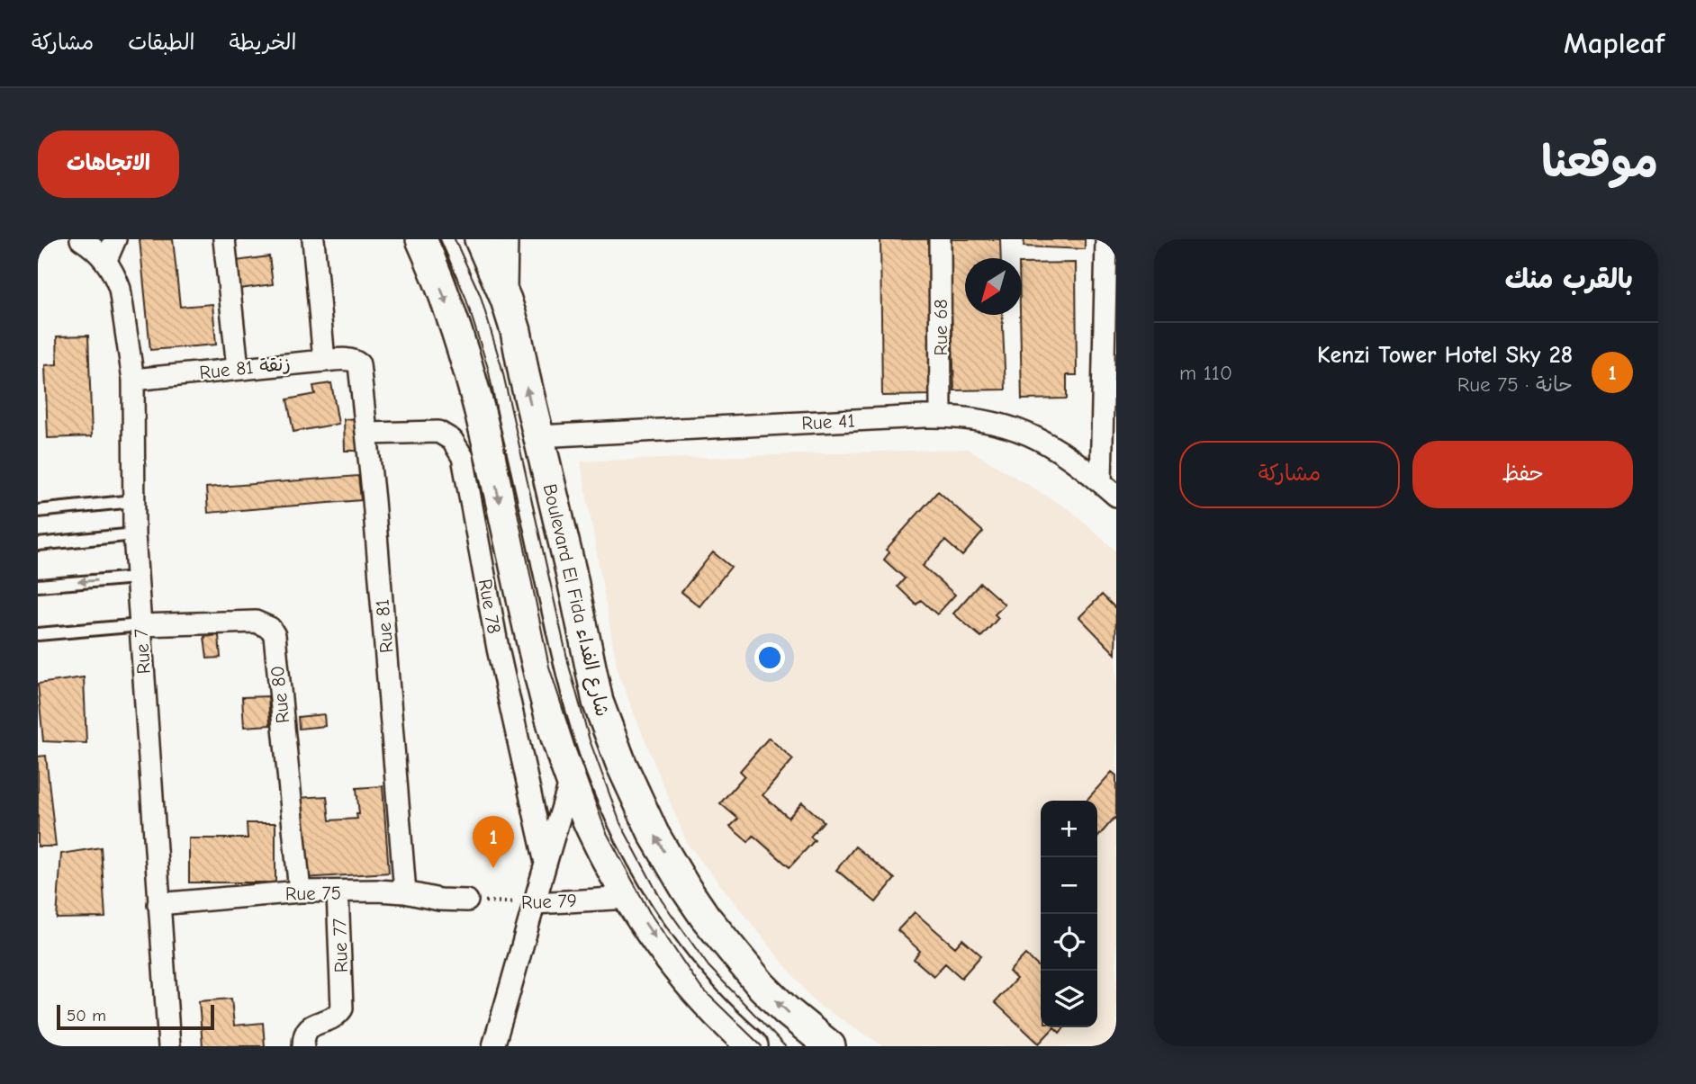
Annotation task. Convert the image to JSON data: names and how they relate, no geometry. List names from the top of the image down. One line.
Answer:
{"streets":{"main road":["Boulevard El Fida شارع الفداء"],"street":["Rue 68","Rue 81 زنقة","Rue 41","Rue 78","Rue 81","Rue 7","Rue 80","Rue 75","Rue 79","Rue 77"]},"crossings":[["Rue 68","Rue 41"],["Rue 81 زنقة","Rue 81"],["Rue 81 زنقة","Rue 7"],["Rue 41","Boulevard El Fida شارع الفداء"],["Rue 78","Rue 81"],["Rue 78","Rue 79"],["Rue 81","Rue 75"],["Rue 7","Rue 80"],["Rue 7","Rue 75"],["Rue 80","Rue 75"],["Rue 75","Rue 79"],["Rue 75","Rue 77"]],"scale_bar":"50 m","north":"bottom left","page":{"header":"Mapleaf","nav":["الخريطة","الطبقات","مشاركة"],"title":"موقعنا","buttons":["الاتجاهات",["حفظ","مشاركة"]],"heading":"بالقرب منك","list":[{"mark":"1","name":"Kenzi Tower Hotel Sky 28","note":"حانة · Rue 75","value":"110 m"}],"map_buttons":["+","−"],"pins":"1","scale":"50 m"}}
